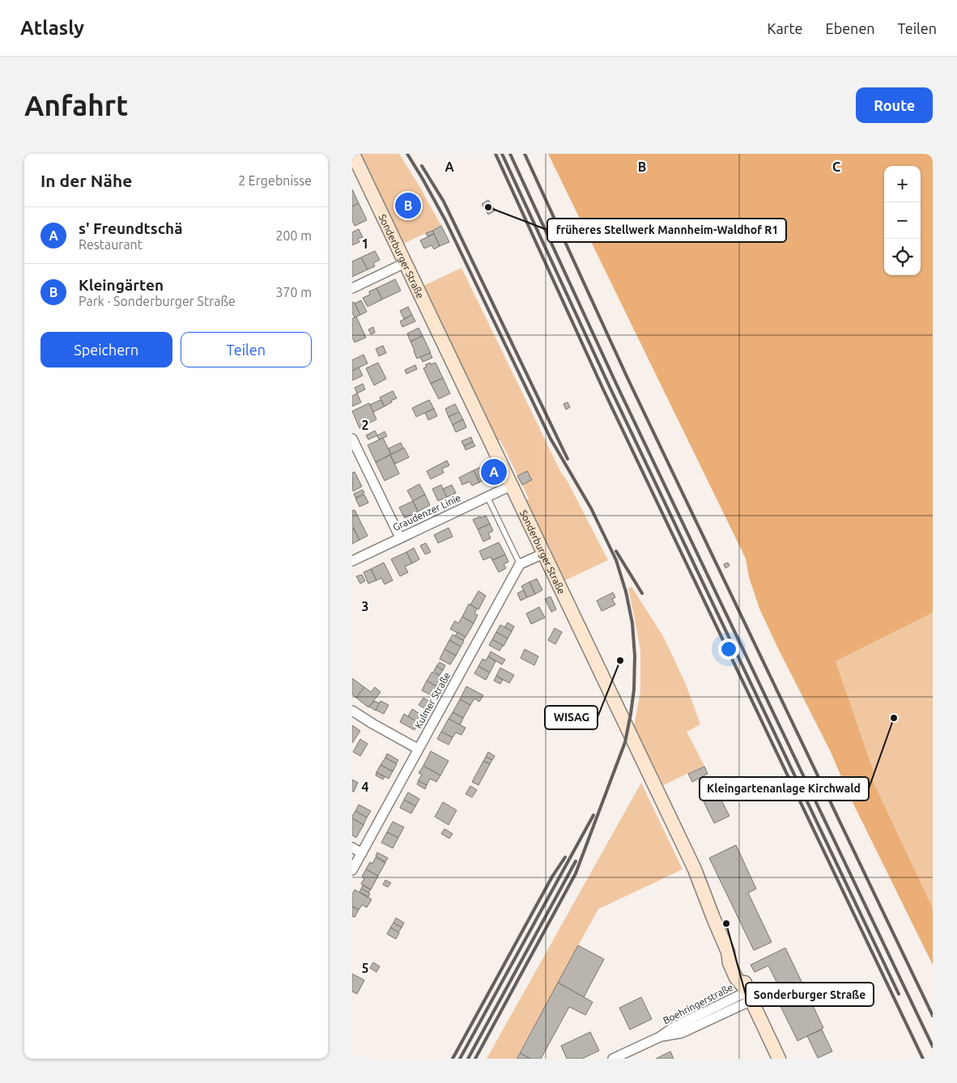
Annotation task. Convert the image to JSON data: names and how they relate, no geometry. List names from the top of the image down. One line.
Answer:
{"streets":{"street":["Sonderburger Straße","Graudenzer Linie","Kulmer Straße","Boehringerstraße"]},"crossings":[["Sonderburger Straße","Graudenzer Linie"],["Sonderburger Straße","Boehringerstraße"]],"places":["früheres Stellwerk Mannheim-Waldhof R1","WISAG","Kleingartenanlage Kirchwald","Sonderburger Straße"],"page":{"header":"Atlasly","nav":["Karte","Ebenen","Teilen"],"buttons":["Route",["Speichern","Teilen"]],"title":"Anfahrt","heading":["In der Nähe","2 Ergebnisse"],"map_buttons":["+","−"],"pins":["B","A"],"list":[{"mark":"A","name":"s' Freundtschä","note":"Restaurant","value":"200 m"},{"mark":"B","name":"Kleingärten","note":"Park · Sonderburger Straße","value":"370 m"}]},"grid":{"columns":["A","B","C"],"rows":["1","2","3","4","5"]}}
